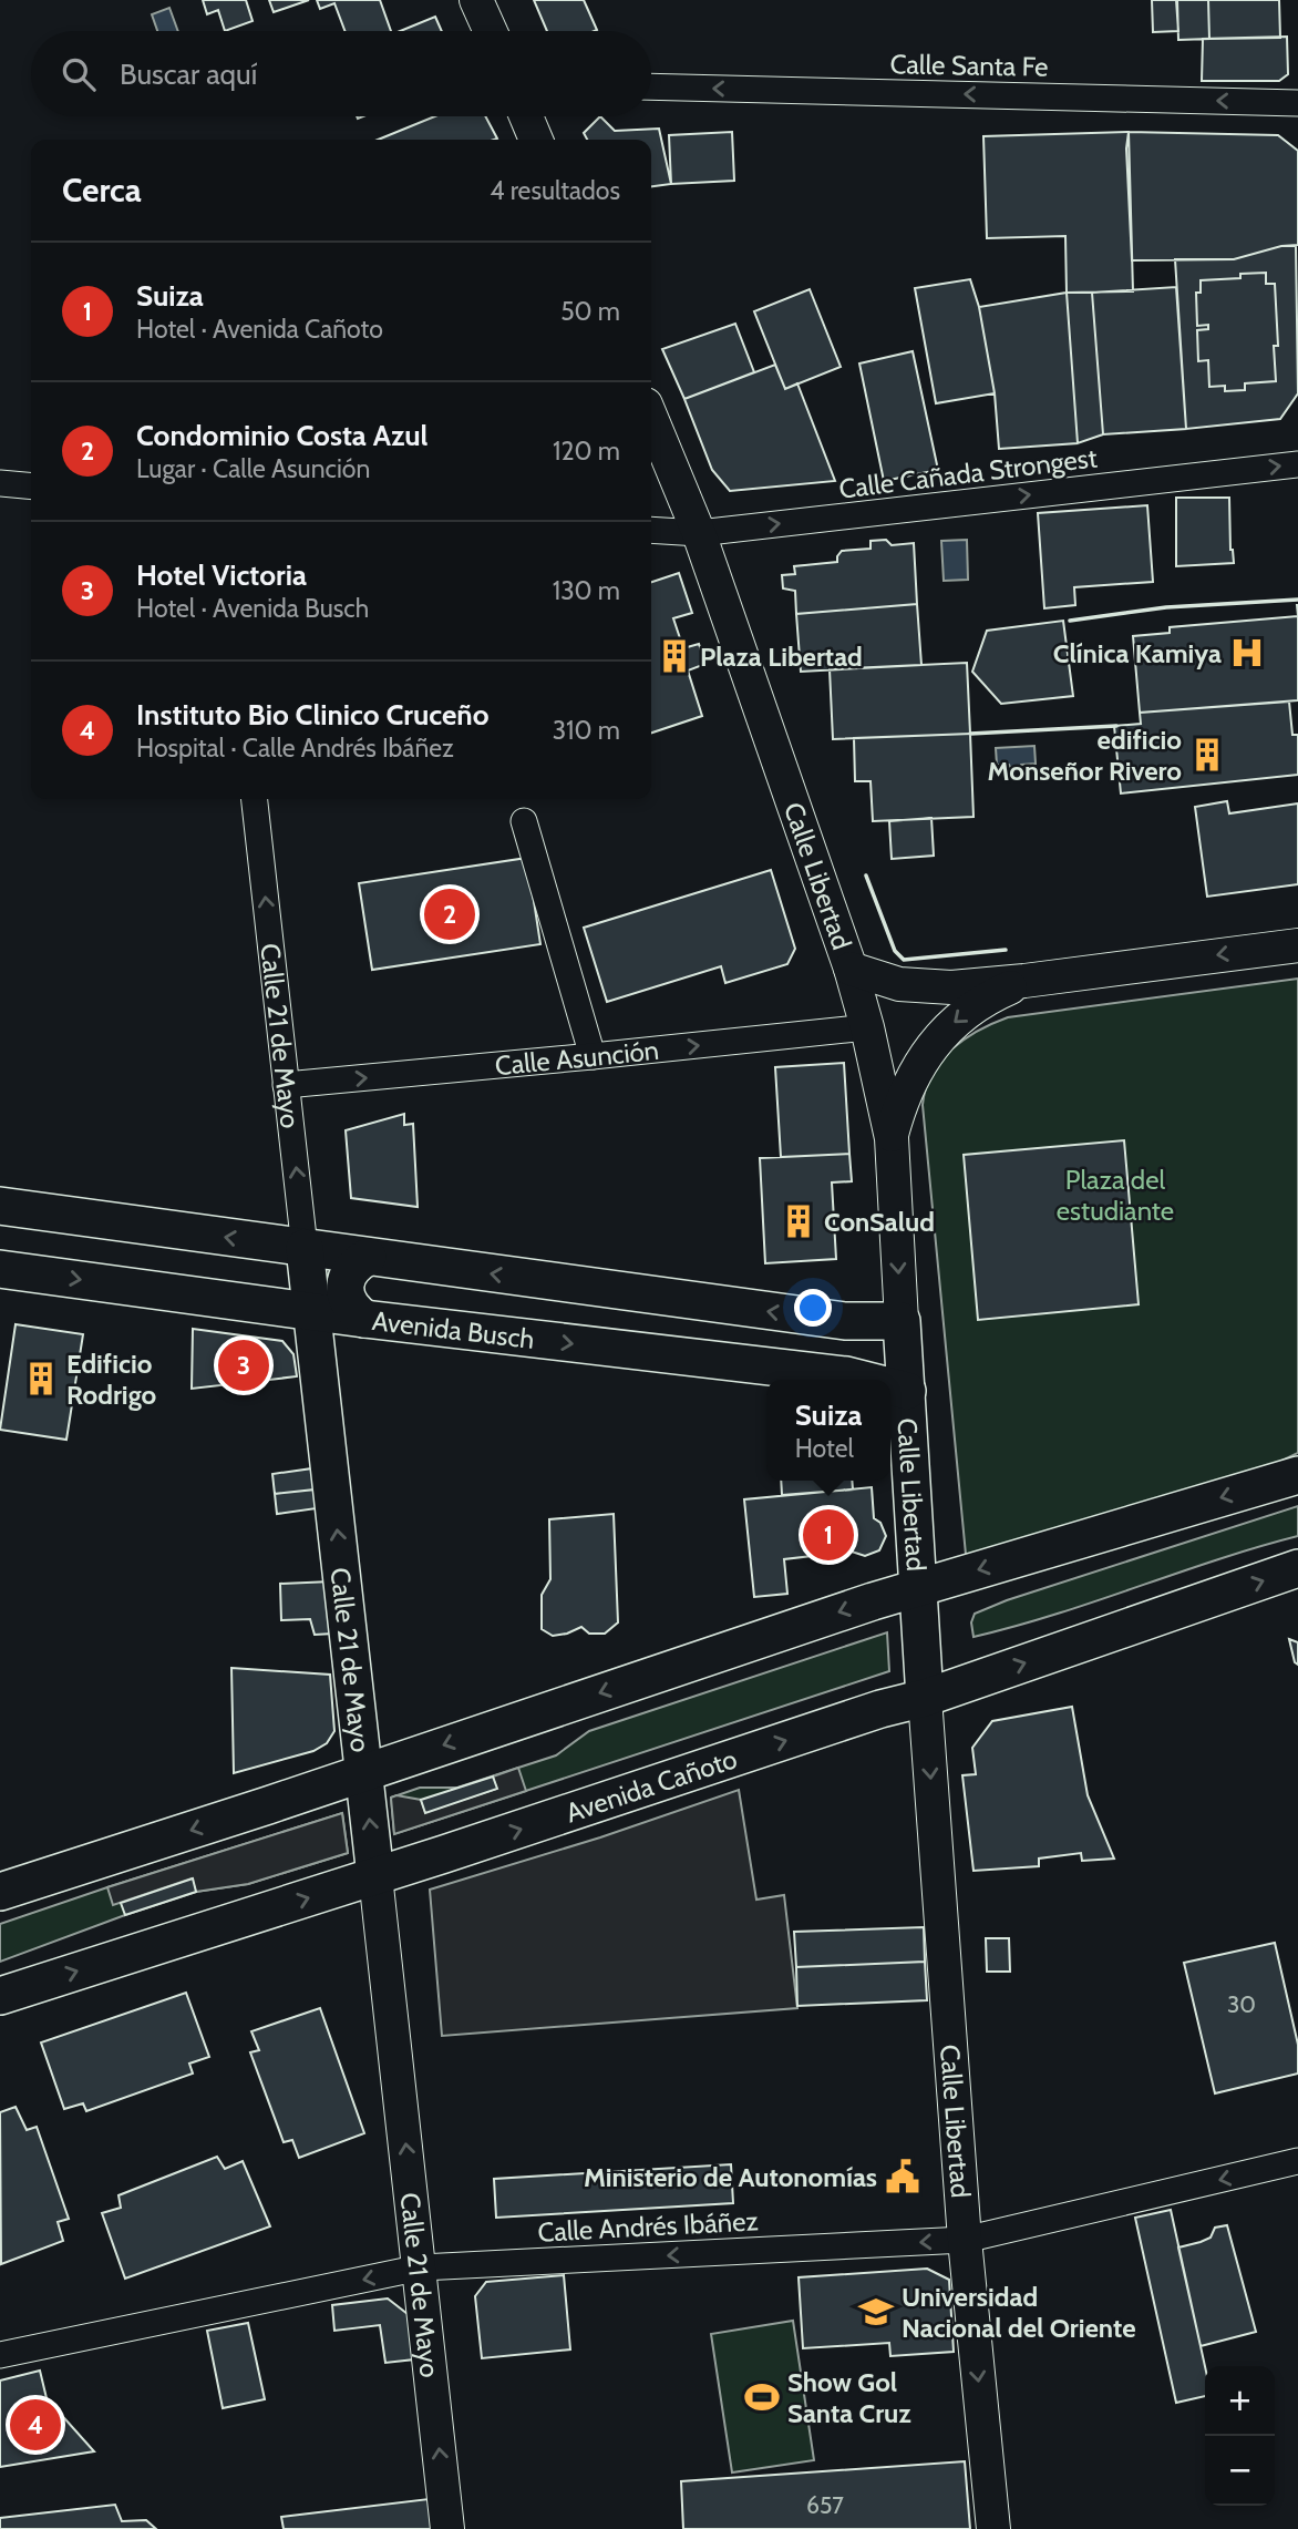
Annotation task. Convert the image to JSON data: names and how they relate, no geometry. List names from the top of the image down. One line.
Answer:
{"streets":{"main road":["Calle Libertad","Calle 21 de Mayo","Avenida Busch","Avenida Cañoto"],"street":["Calle Santa Fe","Calle Cañada Strongest","Calle Asunción","Calle Andrés Ibáñez"]},"crossings":[["Calle Cañada Strongest","Calle Libertad"],["Calle Libertad","Calle Asunción"],["Calle Libertad","Avenida Busch"],["Calle Libertad","Avenida Cañoto"],["Calle Libertad","Calle Andrés Ibáñez"],["Calle 21 de Mayo","Calle Asunción"],["Calle 21 de Mayo","Avenida Busch"],["Calle 21 de Mayo","Avenida Cañoto"],["Calle 21 de Mayo","Calle Andrés Ibáñez"]],"one_way":["Calle Santa Fe","Calle Cañada Strongest","Calle Libertad","Calle 21 de Mayo","Calle Asunción","Calle Andrés Ibáñez"],"parks":["Plaza del estudiante"],"places":{"hospital":["Clínica Kamiya"],"building":["Plaza Libertad","edificio Monseñor Rivero","ConSalud","Edificio Rodrigo"],"public building":["Ministerio de Autonomías"],"school or university":["Universidad Nacional del Oriente"],"sports":["Show Gol Santa Cruz"]},"house_numbers":["30","657"],"page":{"search":"Buscar aquí","heading":["Cerca","4 resultados"],"list":[{"mark":"1","name":"Suiza","note":"Hotel · Avenida Cañoto","value":"50 m"},{"mark":"2","name":"Condominio Costa Azul","note":"Lugar · Calle Asunción","value":"120 m"},{"mark":"3","name":"Hotel Victoria","note":"Hotel · Avenida Busch","value":"130 m"},{"mark":"4","name":"Instituto Bio Clinico Cruceño","note":"Hospital · Calle Andrés Ibáñez","value":"310 m"}],"pins":["2","3","1","4"],"popup":["Suiza","Hotel"],"map_buttons":["+","−"]}}
